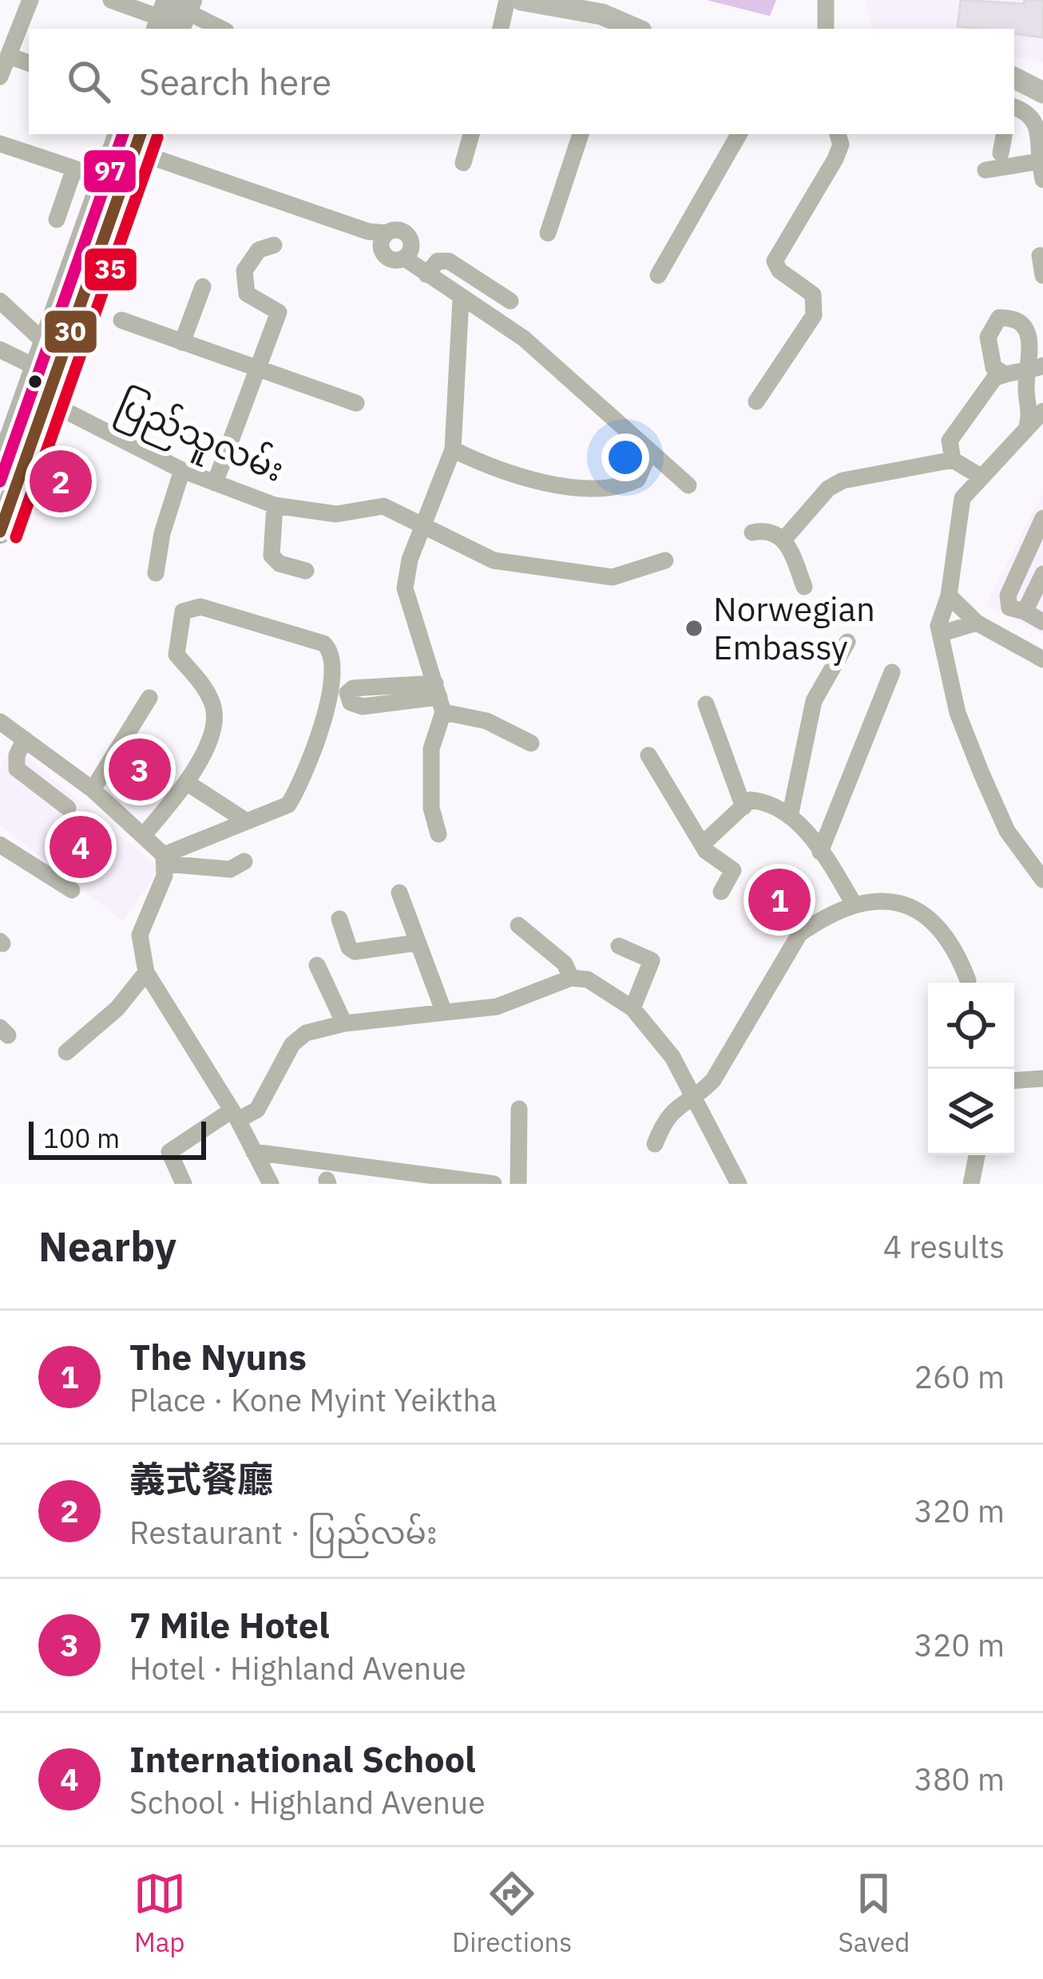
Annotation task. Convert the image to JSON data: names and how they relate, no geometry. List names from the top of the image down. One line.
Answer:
{"streets":{"street":["ပြည်သူလမ်း"]},"places":["Norwegian Embassy"],"lines":["transit line 30","transit line 97","transit line 35"],"scale_bar":"100 m","page":{"search":"Search here","pins":["2","3","4","1"],"scale":"100 m","heading":["Nearby","4 results"],"list":[{"mark":"1","name":"The Nyuns","note":"Place · Kone Myint Yeiktha","value":"260 m"},{"mark":"2","name":"義式餐廳","note":"Restaurant · ပြည်လမ်း","value":"320 m"},{"mark":"3","name":"7 Mile Hotel","note":"Hotel · Highland Avenue","value":"320 m"},{"mark":"4","name":"International School","note":"School · Highland Avenue","value":"380 m"}],"nav":["Map","Directions","Saved"]}}
